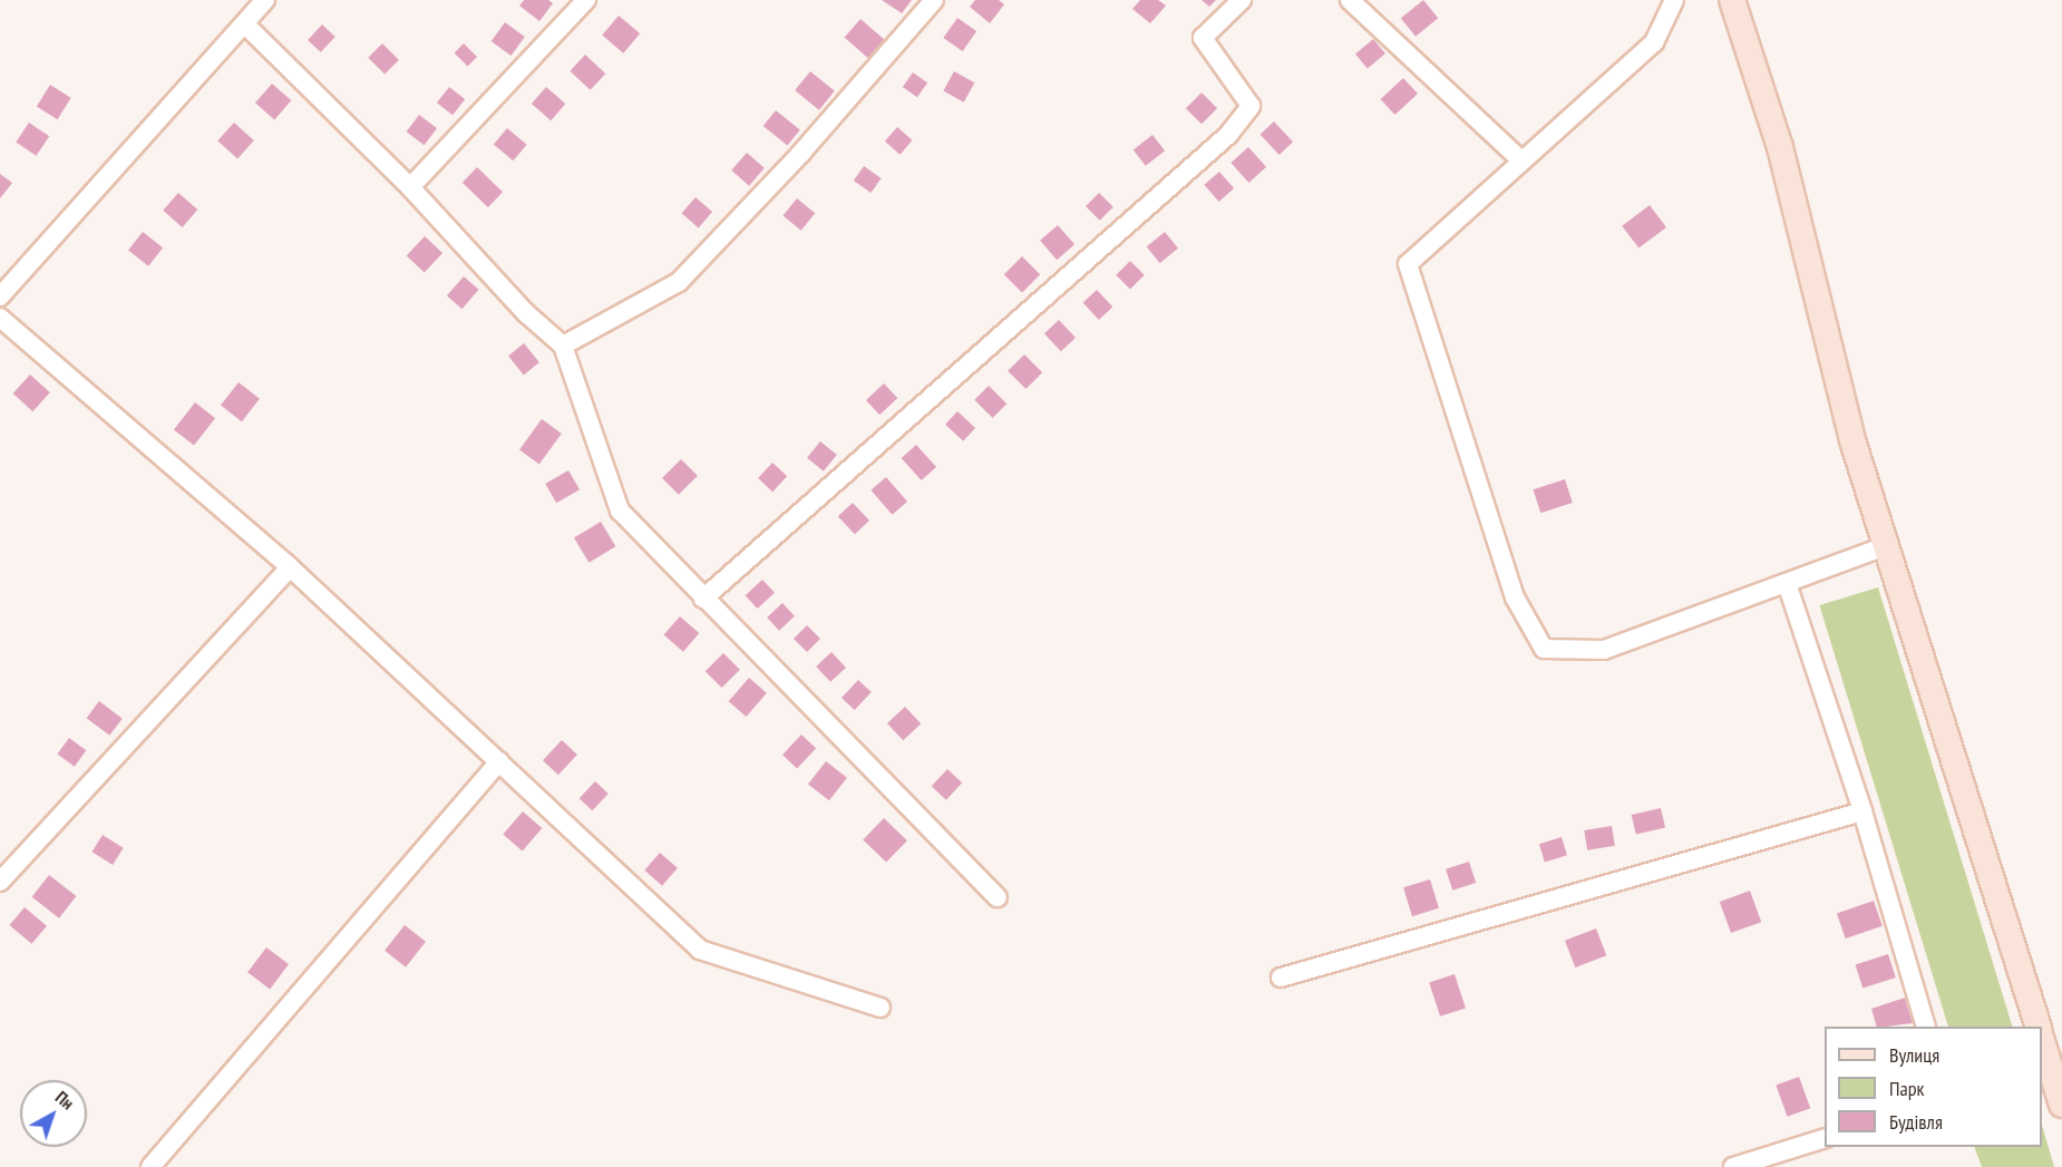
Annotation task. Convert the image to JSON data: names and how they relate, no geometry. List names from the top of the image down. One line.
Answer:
{"legend":["Вулиця","Парк","Будівля"],"north":"top right"}
